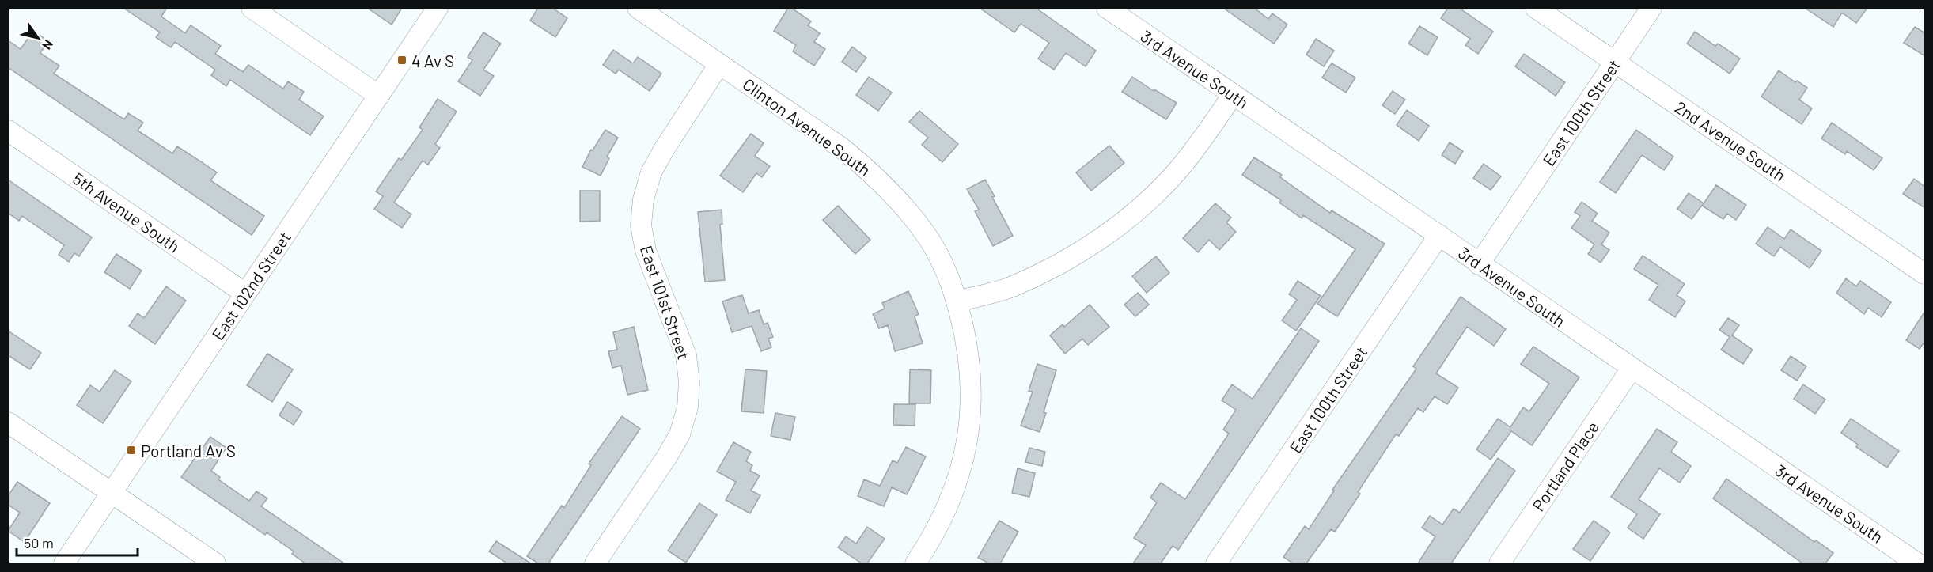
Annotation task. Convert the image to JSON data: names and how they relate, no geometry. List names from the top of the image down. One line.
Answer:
{"streets":{"street":["3rd Avenue South","East 100th Street","Clinton Avenue South","2nd Avenue South","5th Avenue South","East 102nd Street","East 101st Street","Portland Place"]},"crossings":[["3rd Avenue South","East 100th Street"],["3rd Avenue South","Portland Place"],["East 100th Street","2nd Avenue South"],["Clinton Avenue South","East 101st Street"],["5th Avenue South","East 102nd Street"]],"places":{"transit":["4 Av S","Portland Av S"]},"scale_bar":"50 m","north":"bottom right"}
